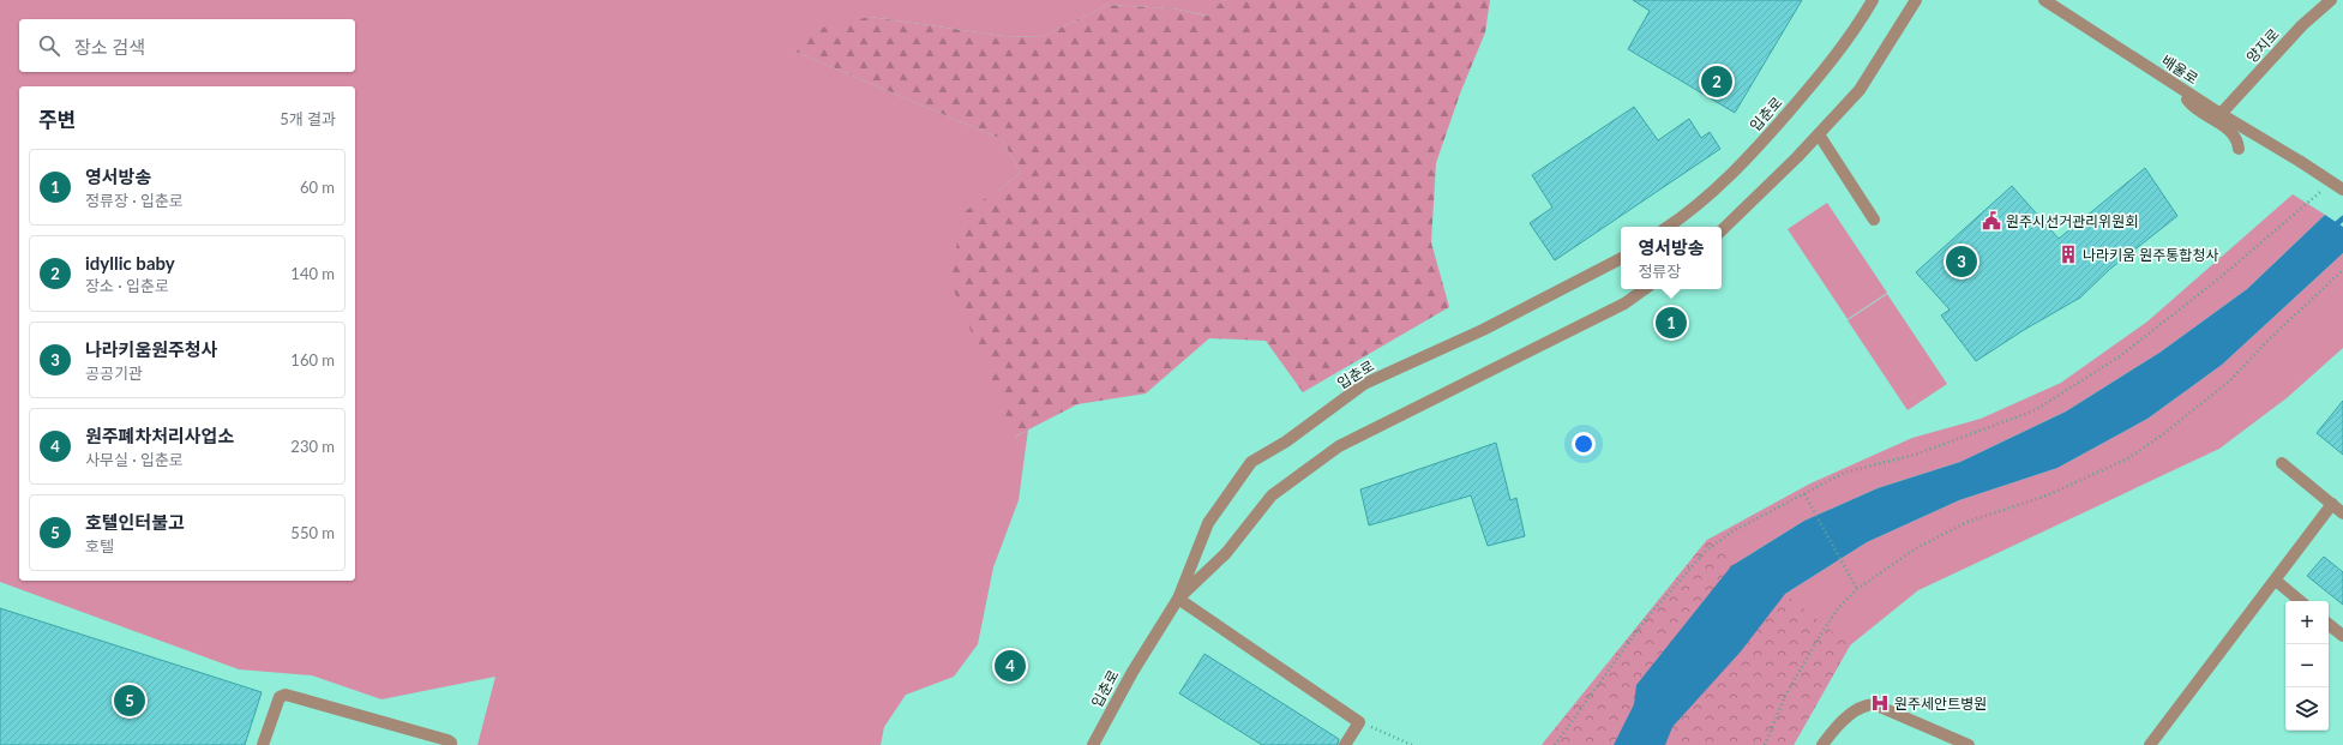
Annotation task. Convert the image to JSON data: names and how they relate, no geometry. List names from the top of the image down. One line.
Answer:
{"streets":{"street":["양지로","배울로","입춘로"]},"crossings":[["양지로","배울로"]],"places":{"public building":["원주시선거관리위원회"],"building":["나라키움 원주통합청사"],"hospital":["원주세안트병원"]},"page":{"search":"장소 검색","pins":["2","3","1","4","5"],"heading":["주변","5개 결과"],"list":[{"mark":"1","name":"영서방송","note":"정류장 · 입춘로","value":"60 m"},{"mark":"2","name":"idyllic baby","note":"장소 · 입춘로","value":"140 m"},{"mark":"3","name":"나라키움원주청사","note":"공공기관","value":"160 m"},{"mark":"4","name":"원주폐차처리사업소","note":"사무실 · 입춘로","value":"230 m"},{"mark":"5","name":"호텔인터불고","note":"호텔","value":"550 m"}],"popup":["영서방송","정류장"],"map_buttons":["+","−"]}}
